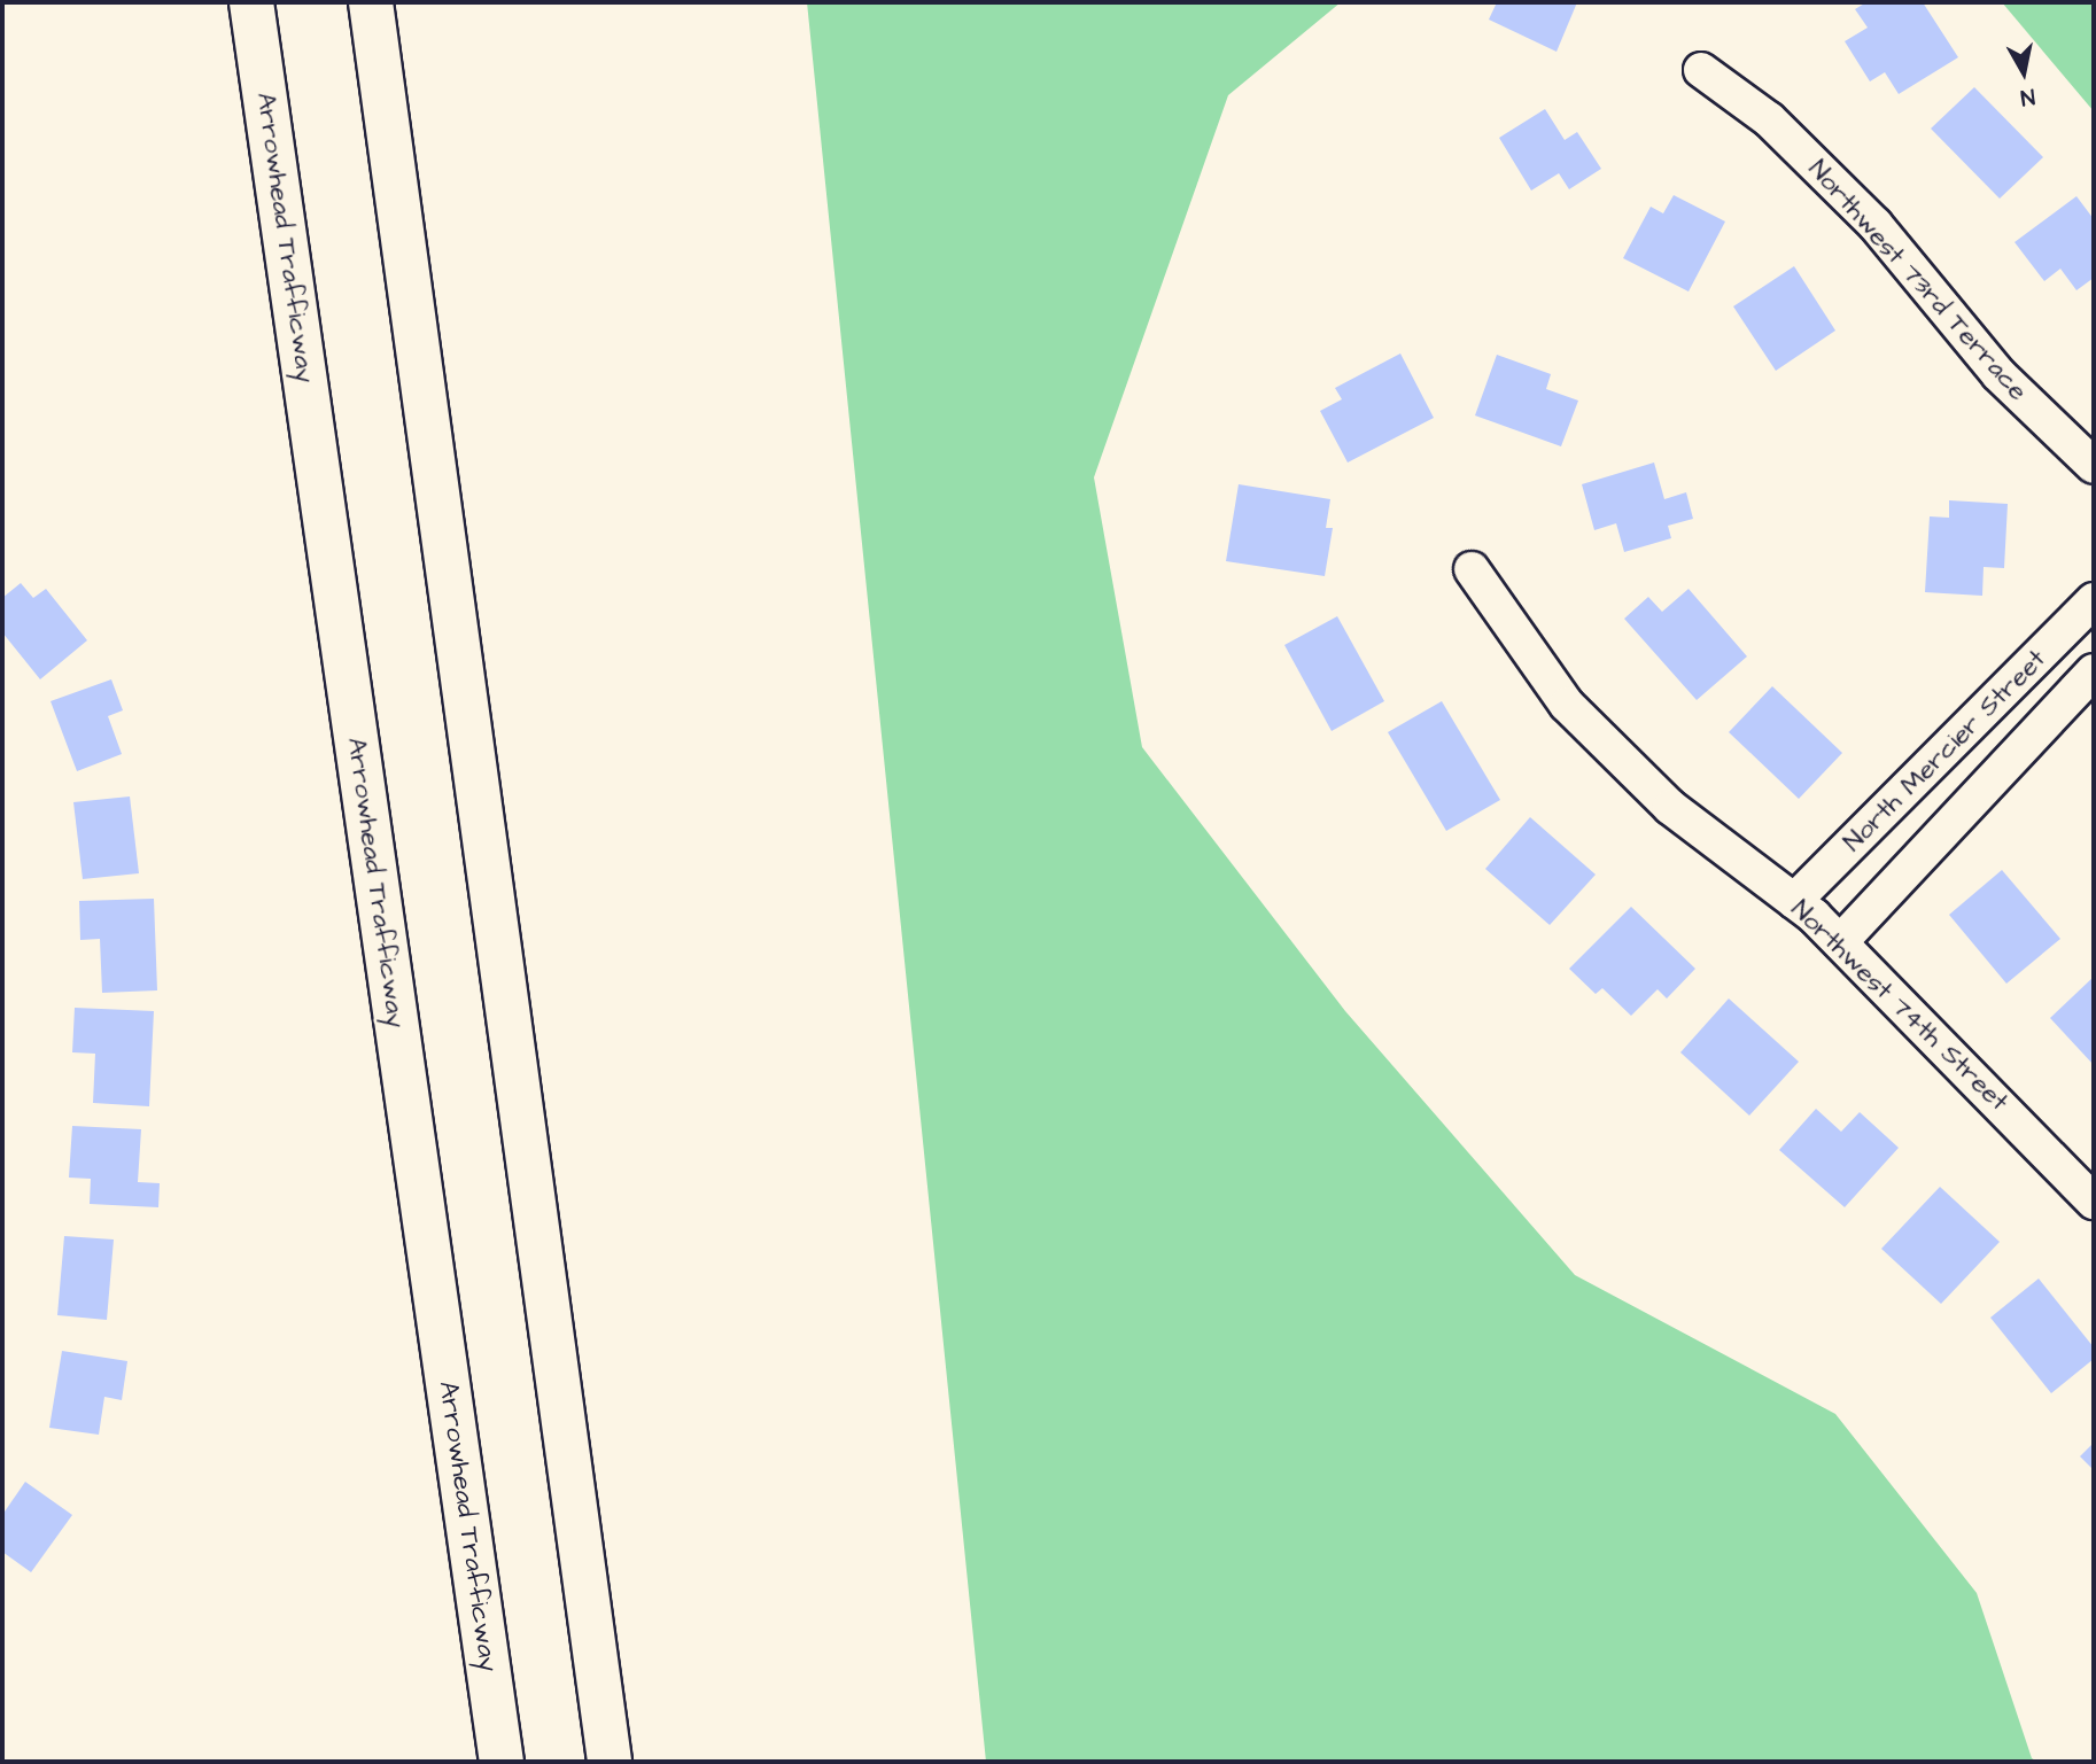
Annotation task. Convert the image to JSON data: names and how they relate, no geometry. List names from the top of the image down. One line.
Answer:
{"streets":{"highway":["Arrowhead Trafficway"],"street":["Northwest 73rd Terrace","North Mercier Street","Northwest 74th Street"]},"crossings":[["North Mercier Street","Northwest 74th Street"]],"north":"bottom"}
